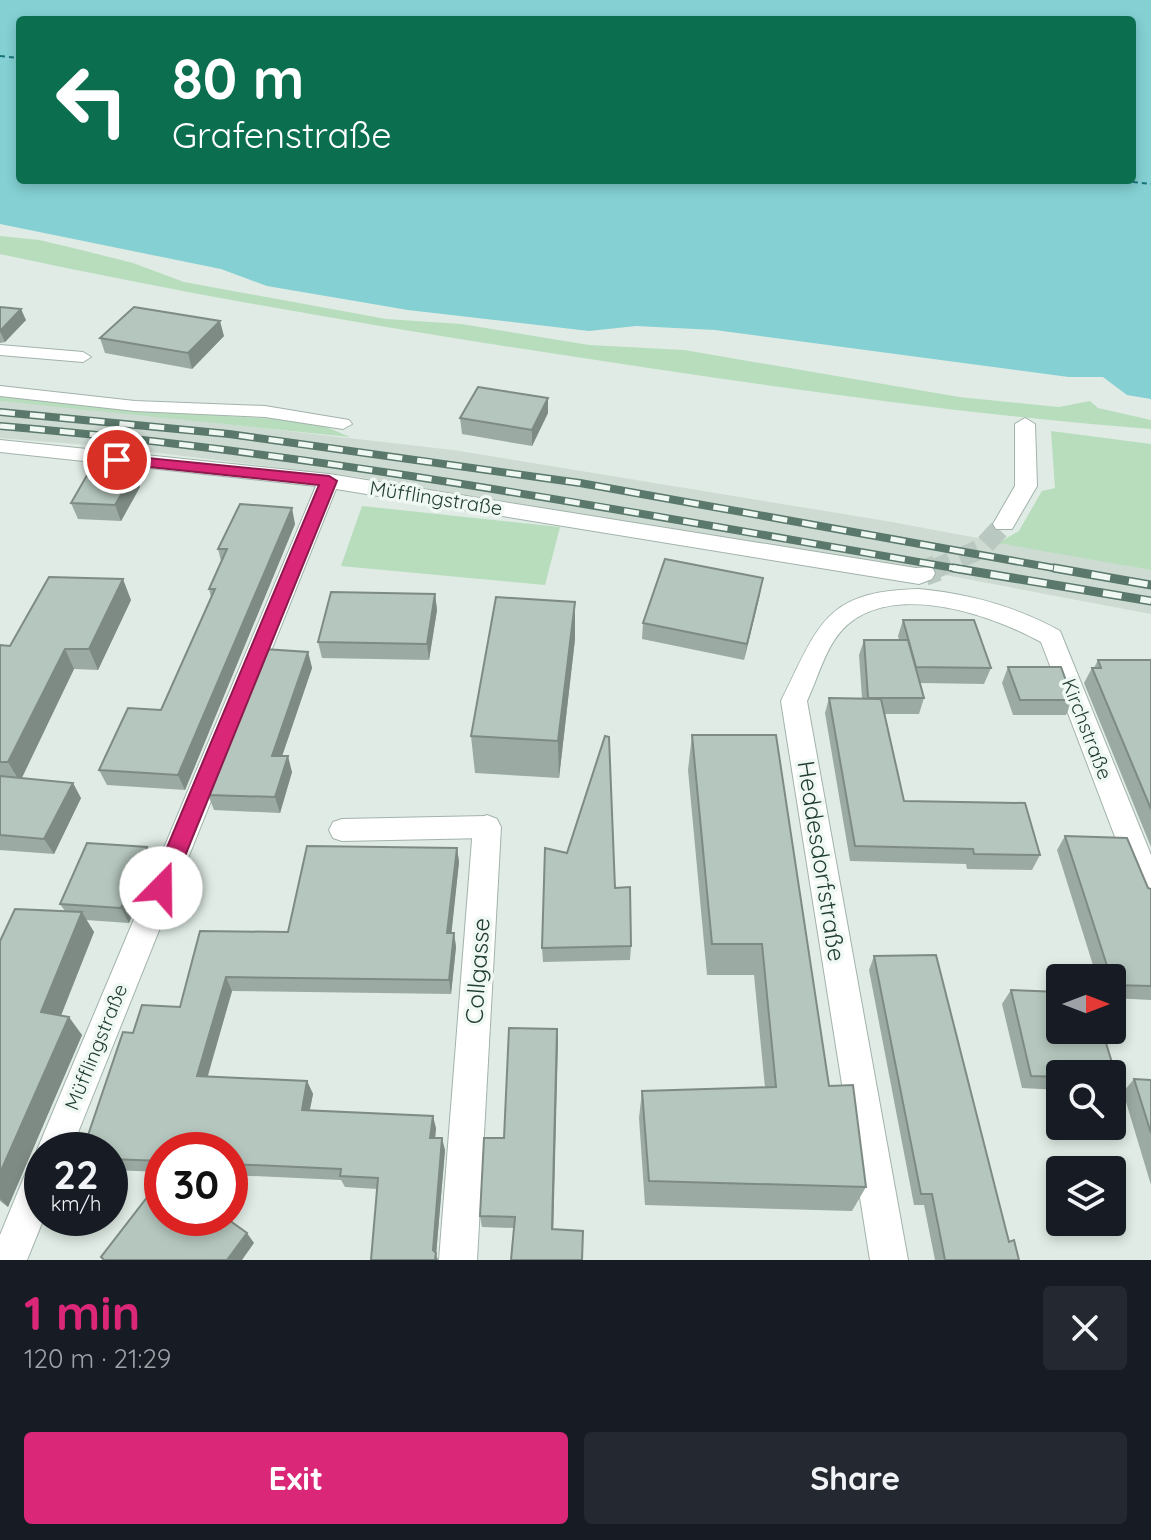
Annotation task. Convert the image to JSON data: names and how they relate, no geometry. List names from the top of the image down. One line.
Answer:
{"streets":{"street":["Müfflingstraße","Kirchstraße","Heddesdorfstraße","Collgasse"]},"crossings":[["Kirchstraße","Heddesdorfstraße"]],"north":"right","page":{"turn":["80 m","Grafenstraße"],"speed":"22 km/h","limit":"30","heading":["1 min","120 m · 21:29"],"buttons":["Exit","Share"]}}
